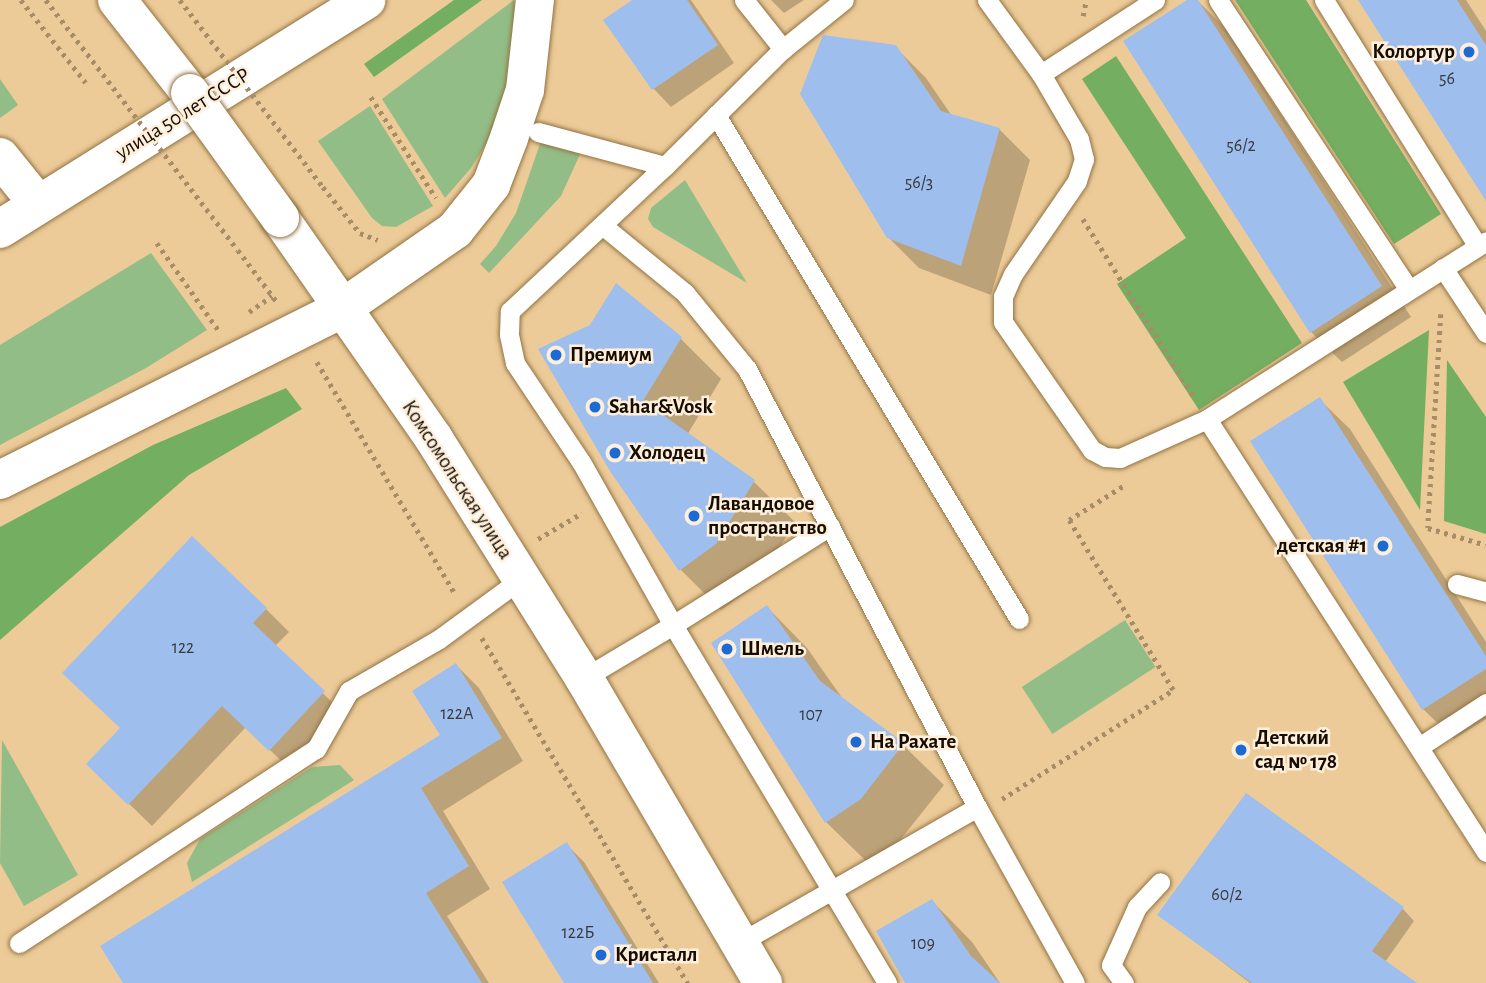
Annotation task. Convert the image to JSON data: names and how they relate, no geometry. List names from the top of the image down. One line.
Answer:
{"streets":{"main road":["улица 50 лет СССР","Комсомольская улица"]},"places":["Колортур","Премиум","Sahar&Vosk","Холодец","Лавандовое пространство","детская #1","Шмель","На Рахате","Детский сад № 178","Кристалл"],"house_numbers":["56","56/2","56/3","122","122А","107","60/2","122Б","109"]}
